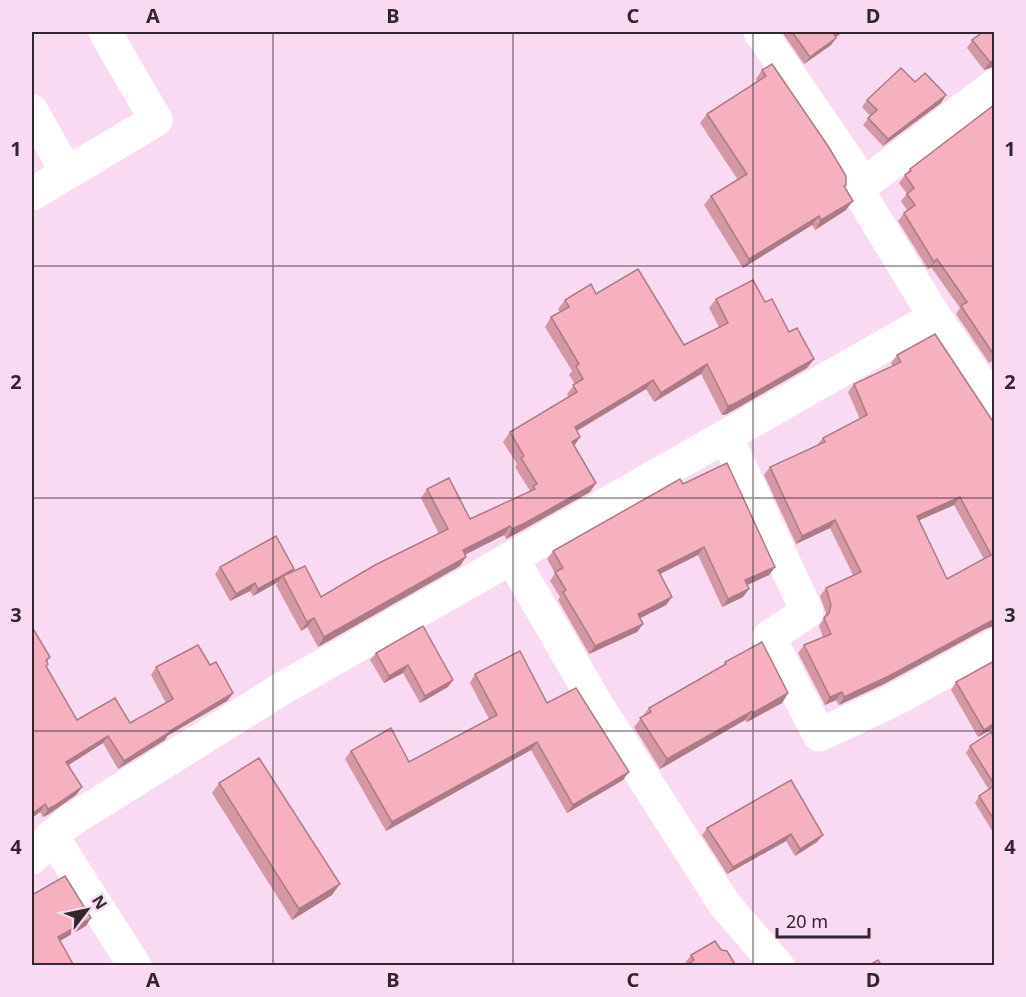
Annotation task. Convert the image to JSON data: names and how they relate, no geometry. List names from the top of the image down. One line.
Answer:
{"scale_bar":"20 m","north":"top right","grid":{"columns":["A","B","C","D"],"rows":["1","2","3","4"]}}
